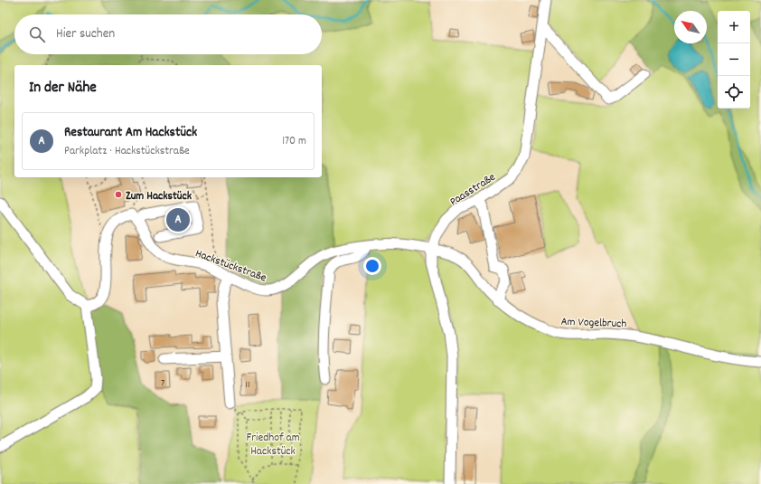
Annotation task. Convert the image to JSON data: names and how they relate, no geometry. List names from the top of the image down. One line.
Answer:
{"streets":{"street":["Paasstraße","Hackstückstraße","Am Vogelbruch"]},"crossings":[["Paasstraße","Hackstückstraße"],["Paasstraße","Am Vogelbruch"],["Hackstückstraße","Am Vogelbruch"]],"parks":["Friedhof am Hackstück"],"places":["Zum Hackstück"],"house_numbers":["7","11"],"north":"top left","page":{"map_buttons":["+","−"],"search":"Hier suchen","heading":"In der Nähe","list":[{"mark":"A","name":"Restaurant Am Hackstück","note":"Parkplatz · Hackstückstraße","value":"170 m"}],"pins":"A"}}
